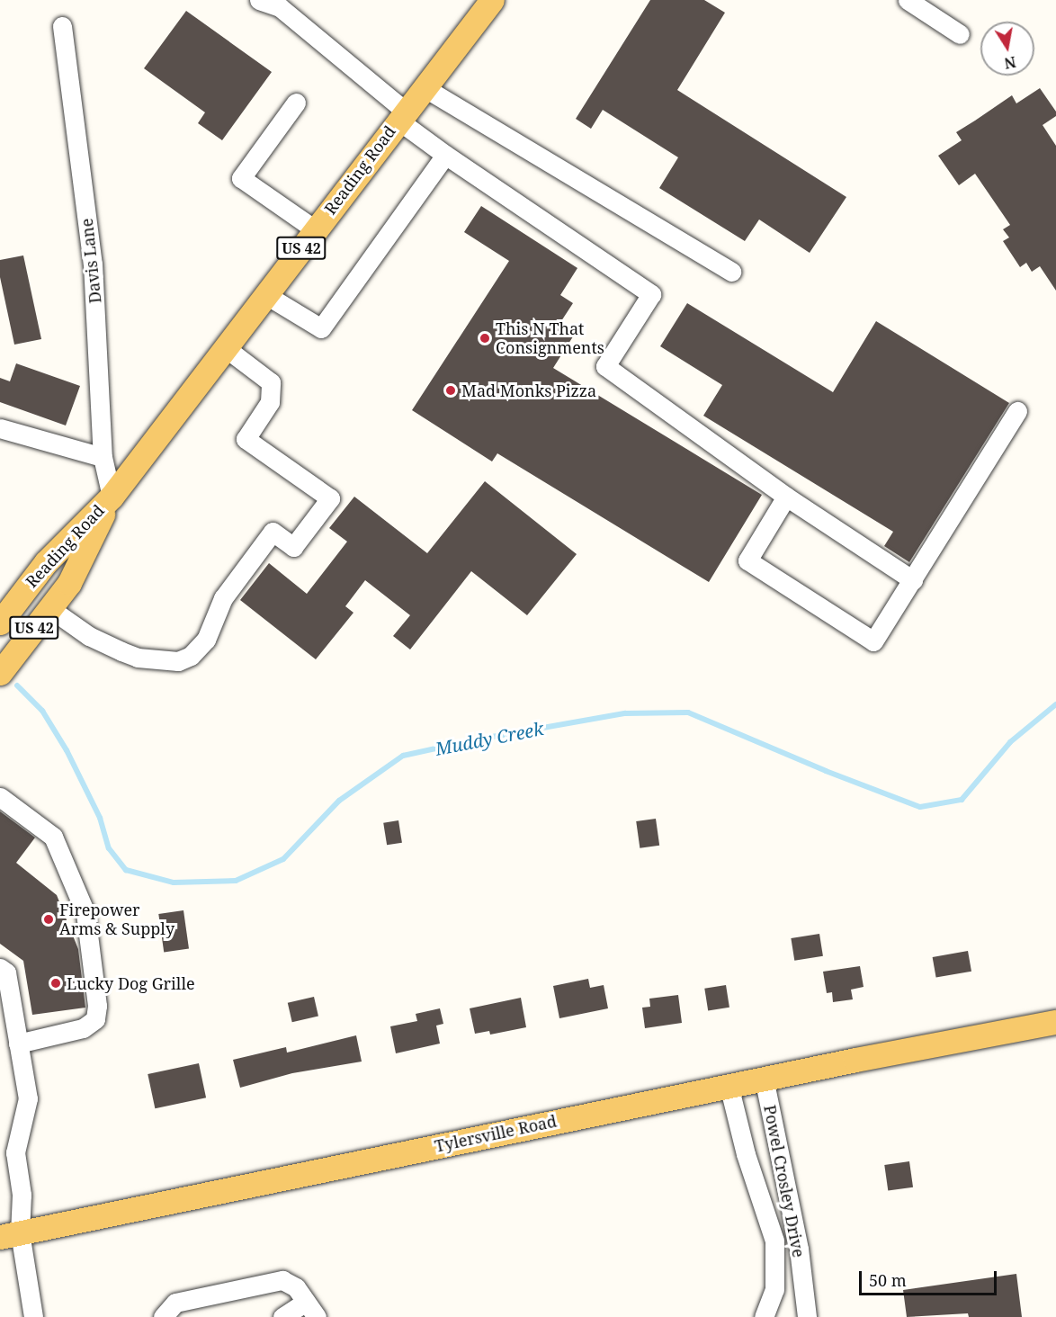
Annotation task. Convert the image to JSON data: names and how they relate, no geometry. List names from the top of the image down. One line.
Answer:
{"streets":{"main road":["Reading Road","US 42","Tylersville Road"],"street":["Davis Lane","Powel Crosley Drive"]},"crossings":[["Reading Road","Davis Lane"],["Tylersville Road","Powel Crosley Drive"]],"water":["Muddy Creek"],"places":["This N That Consignments","Mad Monks Pizza","Firepower Arms & Supply","Lucky Dog Grille"],"scale_bar":"50 m","north":"bottom"}
